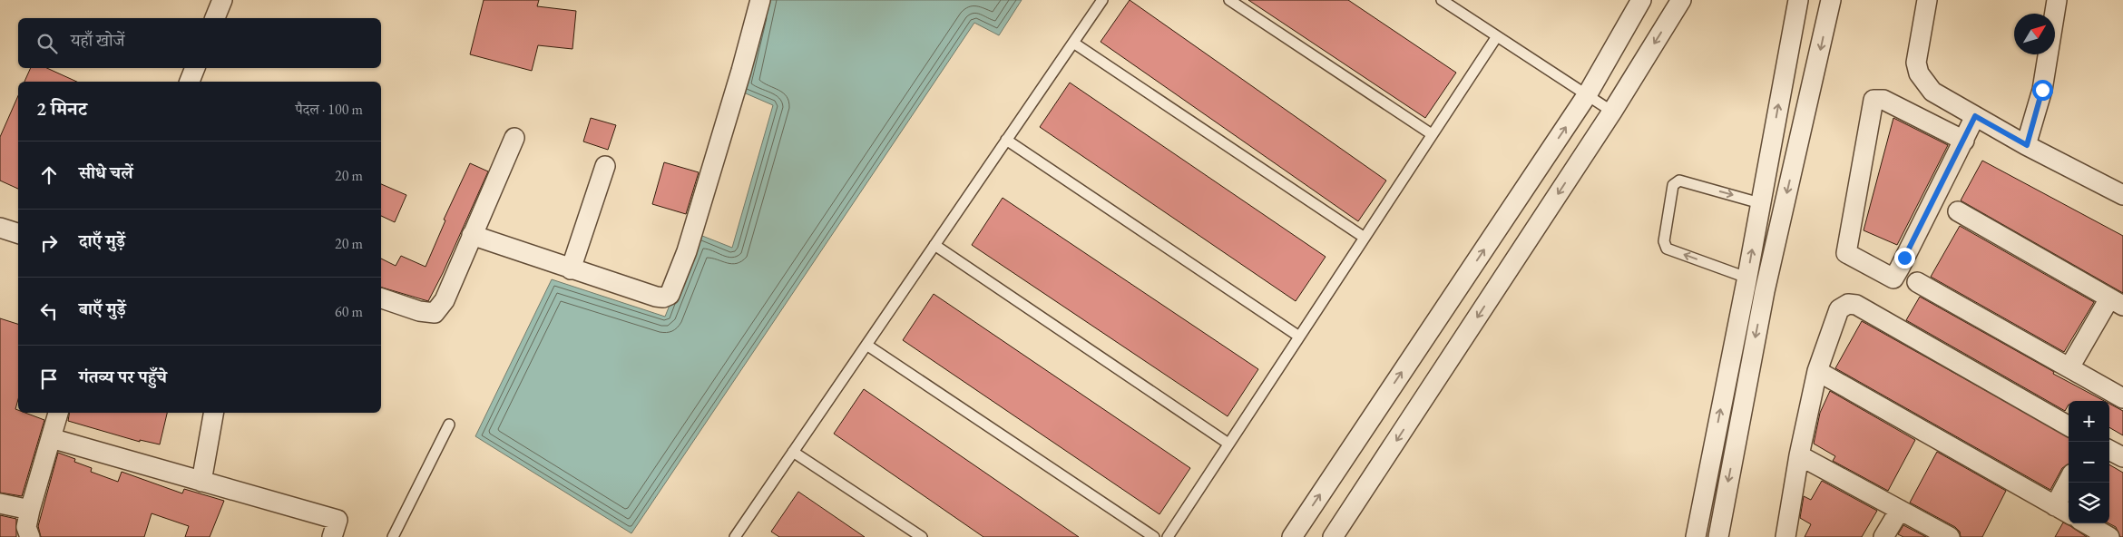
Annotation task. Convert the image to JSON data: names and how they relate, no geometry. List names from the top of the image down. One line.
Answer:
{"north":"top right","page":{"search":"यहाँ खोजें","heading":["2 मिनट","पैदल · 100 m"],"list":[["सीधे चलें","20 m"],["दाएँ मुड़ें","20 m"],["बाएँ मुड़ें","60 m"],"गंतव्य पर पहुँचे"],"map_buttons":["+","−"]}}
